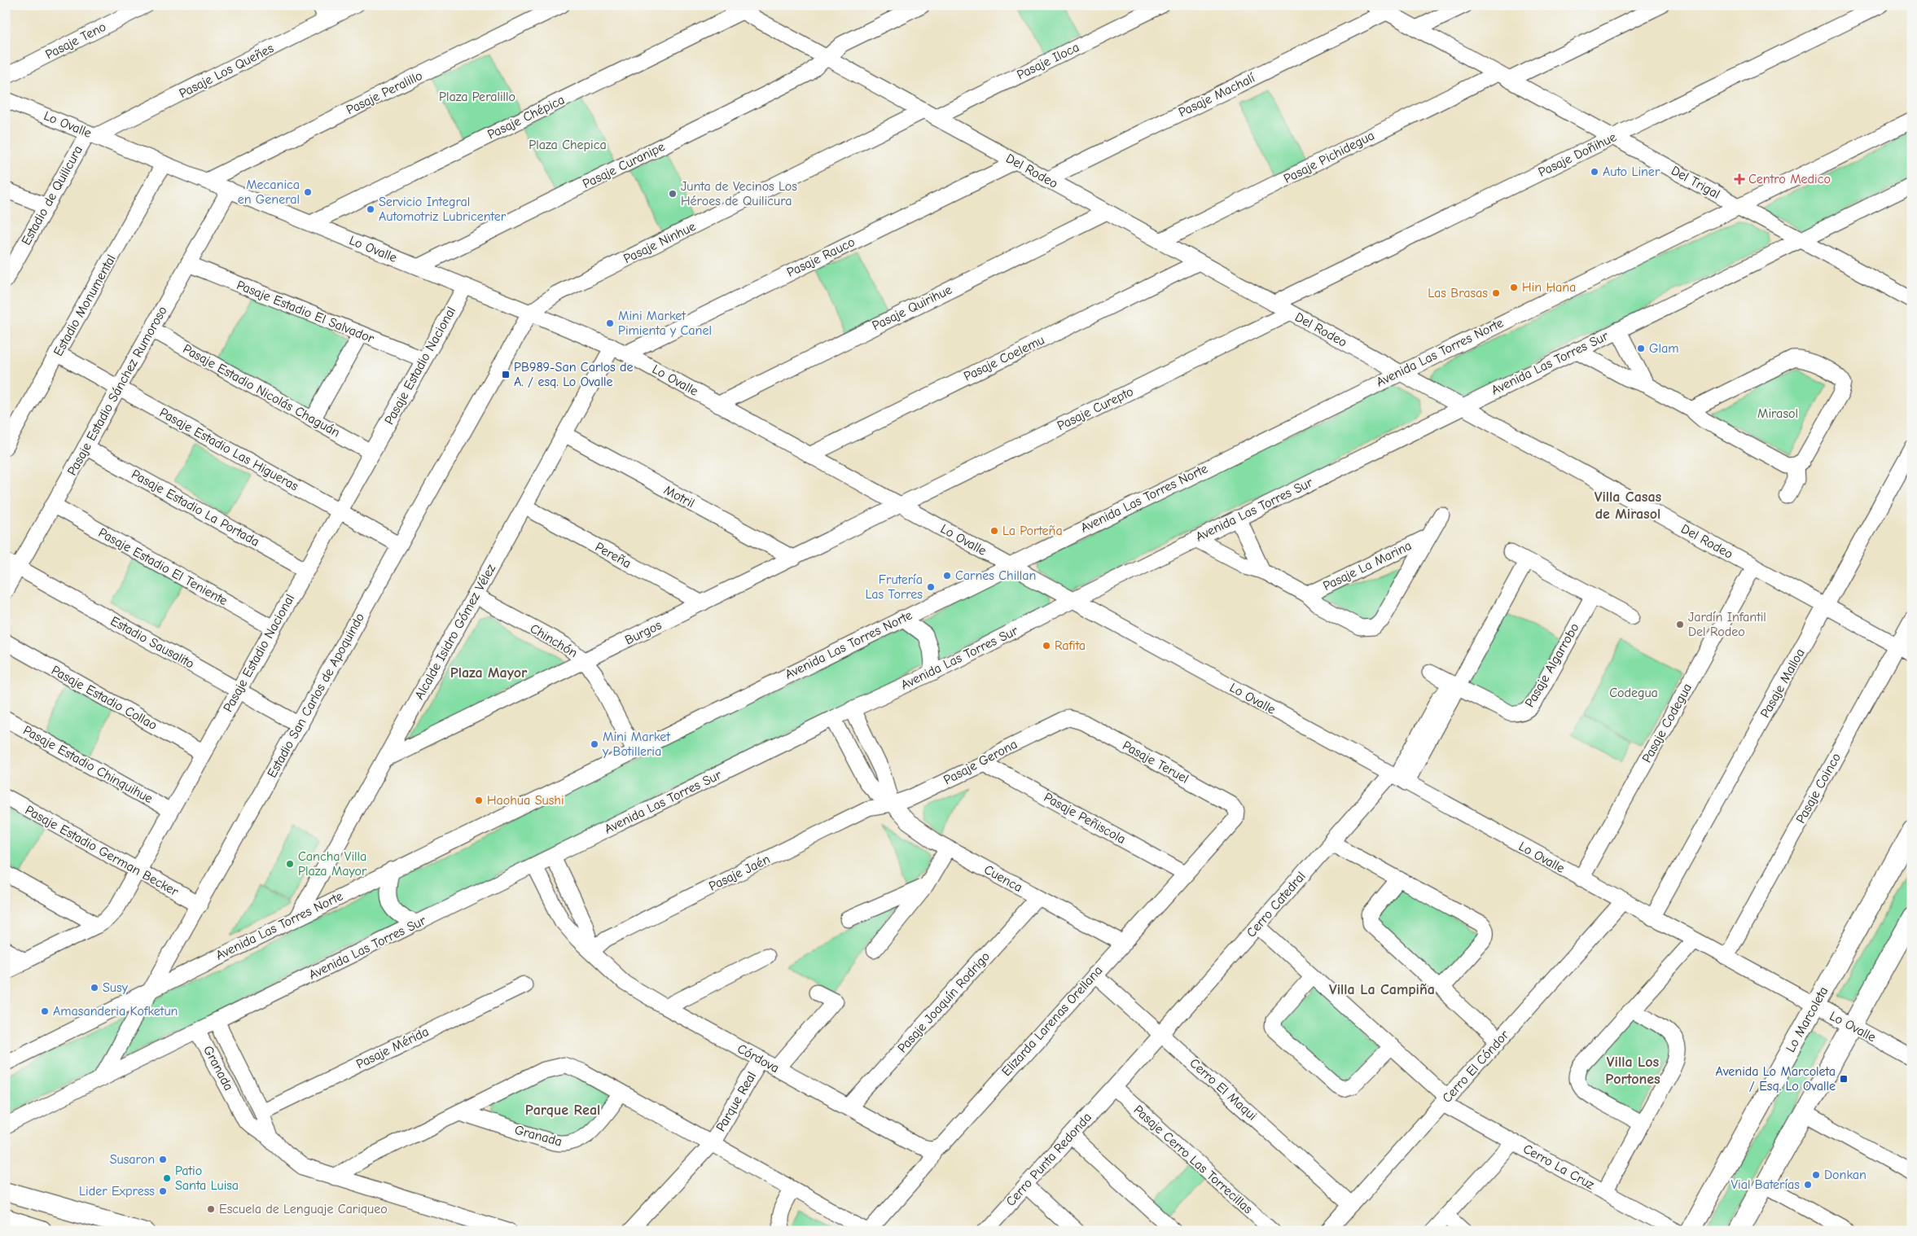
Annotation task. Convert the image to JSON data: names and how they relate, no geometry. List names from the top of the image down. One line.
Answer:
{"streets":{"main road":["Lo Marcoleta"],"street":["Pasaje Teno","Pasaje Iloca","Pasaje Los Queñes","Pasaje Peralillo","Pasaje Machalí","Pasaje Chépica","Lo Ovalle","Pasaje Doñihue","Pasaje Pichidegua","Pasaje Curanipe","Del Rodeo","Del Trigal","Estadio de Quilicura","Pasaje Ninhue","Pasaje Rauco","Estadio Monumental","Pasaje Quirihue","Pasaje Estadio El Salvador","Avenida Las Torres Norte","Pasaje Coelemu","Avenida Las Torres Sur","Pasaje Estadio Nacional","Pasaje Estadio Sánchez Rumoroso","Pasaje Estadio Nicolás Chaguán","Pasaje Curepto","Pasaje Estadio Las Higueras","Motril","Pasaje Estadio La Portada","Pereña","Pasaje La Marina","Pasaje Estadio El Teniente","Alcalde Isidro Gómez Vélez","Burgos","Chinchón","Estadio Sausalito","Pasaje Algarrobo","Pasaje Malloa","Estadio San Carlos de Apoquindo","Pasaje Estadio Collao","Pasaje Codegua","Pasaje Gerona","Pasaje Teruel","Pasaje Estadio Chinquihue","Pasaje Coinco","Pasaje Peñiscola","Pasaje Estadio German Becker","Pasaje Jaén","Cuenca","Cerro Catedral","Pasaje Joaquín Rodrigo","Elizarda Larenas Orellana","Pasaje Mérida","Córdova","Cerro El Cóndor","Granada","Cerro El Maqui","Parque Real","Cerro Punta Redonda","Pasaje Cerro Las Torrecillas","Cerro La Cruz"]},"crossings":[["Pasaje Iloca","Del Rodeo"],["Pasaje Iloca","Pasaje Ninhue"],["Pasaje Los Queñes","Lo Ovalle"],["Pasaje Los Queñes","Estadio de Quilicura"],["Pasaje Peralillo","Lo Ovalle"],["Pasaje Machalí","Del Rodeo"],["Pasaje Machalí","Del Trigal"],["Pasaje Chépica","Lo Ovalle"],["Pasaje Chépica","Del Rodeo"],["Lo Ovalle","Pasaje Curanipe"],["Lo Ovalle","Estadio de Quilicura"],["Lo Ovalle","Pasaje Ninhue"],["Lo Ovalle","Pasaje Rauco"],["Lo Ovalle","Estadio Monumental"],["Lo Ovalle","Pasaje Quirihue"],["Lo Ovalle","Avenida Las Torres Norte"],["Lo Ovalle","Pasaje Coelemu"],["Lo Ovalle","Avenida Las Torres Sur"],["Lo Ovalle","Pasaje Estadio Nacional"],["Lo Ovalle","Pasaje Estadio Sánchez Rumoroso"],["Lo Ovalle","Pasaje Curepto"],["Lo Ovalle","Alcalde Isidro Gómez Vélez"],["Lo Ovalle","Burgos"],["Lo Ovalle","Pasaje Malloa"],["Lo Ovalle","Estadio San Carlos de Apoquindo"],["Lo Ovalle","Pasaje Codegua"],["Lo Ovalle","Pasaje Coinco"],["Lo Ovalle","Cerro Catedral"],["Lo Ovalle","Lo Marcoleta"],["Lo Ovalle","Cerro El Cóndor"],["Pasaje Doñihue","Del Rodeo"],["Pasaje Doñihue","Del Trigal"],["Pasaje Pichidegua","Del Rodeo"],["Pasaje Pichidegua","Del Trigal"],["Pasaje Curanipe","Del Rodeo"],["Del Rodeo","Pasaje Ninhue"],["Del Rodeo","Pasaje Rauco"],["Del Rodeo","Pasaje Quirihue"],["Del Rodeo","Avenida Las Torres Norte"],["Del Rodeo","Pasaje Coelemu"],["Del Rodeo","Avenida Las Torres Sur"],["Del Rodeo","Pasaje Curepto"],["Del Rodeo","Pasaje Malloa"],["Del Rodeo","Pasaje Codegua"],["Del Rodeo","Pasaje Coinco"],["Del Trigal","Avenida Las Torres Norte"],["Del Trigal","Avenida Las Torres Sur"],["Pasaje Ninhue","Estadio San Carlos de Apoquindo"],["Estadio Monumental","Pasaje Estadio Las Higueras"],["Pasaje Estadio El Salvador","Pasaje Estadio Nacional"],["Pasaje Estadio El Salvador","Pasaje Estadio Sánchez Rumoroso"],["Avenida Las Torres Norte","Alcalde Isidro Gómez Vélez"],["Avenida Las Torres Norte","Chinchón"],["Avenida Las Torres Norte","Estadio San Carlos de Apoquindo"],["Avenida Las Torres Sur","Pasaje La Marina"],["Avenida Las Torres Sur","Estadio San Carlos de Apoquindo"],["Avenida Las Torres Sur","Cuenca"],["Avenida Las Torres Sur","Córdova"],["Avenida Las Torres Sur","Granada"],["Pasaje Estadio Nacional","Pasaje Estadio Nicolás Chaguán"],["Pasaje Estadio Nacional","Pasaje Estadio Las Higueras"],["Pasaje Estadio Nacional","Pasaje Estadio La Portada"],["Pasaje Estadio Nacional","Pasaje Estadio El Teniente"],["Pasaje Estadio Nacional","Estadio Sausalito"],["Pasaje Estadio Nacional","Pasaje Estadio Collao"],["Pasaje Estadio Nacional","Pasaje Estadio Chinquihue"],["Pasaje Estadio Nacional","Pasaje Estadio German Becker"],["Pasaje Estadio Sánchez Rumoroso","Pasaje Estadio Nicolás Chaguán"],["Pasaje Estadio Sánchez Rumoroso","Pasaje Estadio Las Higueras"],["Pasaje Estadio Sánchez Rumoroso","Pasaje Estadio La Portada"],["Pasaje Estadio Sánchez Rumoroso","Pasaje Estadio El Teniente"],["Pasaje Estadio Sánchez Rumoroso","Estadio Sausalito"],["Pasaje Curepto","Burgos"],["Pasaje Estadio Las Higueras","Estadio San Carlos de Apoquindo"],["Motril","Alcalde Isidro Gómez Vélez"],["Motril","Burgos"],["Pereña","Alcalde Isidro Gómez Vélez"],["Pereña","Burgos"],["Alcalde Isidro Gómez Vélez","Burgos"],["Alcalde Isidro Gómez Vélez","Chinchón"],["Burgos","Chinchón"],["Estadio Sausalito","Estadio San Carlos de Apoquindo"],["Estadio San Carlos de Apoquindo","Pasaje Estadio German Becker"],["Pasaje Gerona","Pasaje Teruel"],["Pasaje Gerona","Pasaje Peñiscola"],["Pasaje Gerona","Pasaje Jaén"],["Pasaje Gerona","Cuenca"],["Pasaje Teruel","Elizarda Larenas Orellana"],["Pasaje Peñiscola","Elizarda Larenas Orellana"],["Pasaje Jaén","Cuenca"],["Pasaje Jaén","Córdova"],["Cuenca","Pasaje Joaquín Rodrigo"],["Cuenca","Elizarda Larenas Orellana"],["Cerro Catedral","Cerro El Maqui"],["Cerro Catedral","Cerro Punta Redonda"],["Cerro Catedral","Pasaje Cerro Las Torrecillas"],["Cerro Catedral","Cerro La Cruz"],["Pasaje Joaquín Rodrigo","Córdova"],["Elizarda Larenas Orellana","Córdova"],["Elizarda Larenas Orellana","Cerro El Maqui"],["Pasaje Mérida","Granada"],["Córdova","Parque Real"],["Cerro El Cóndor","Cerro El Maqui"],["Cerro El Cóndor","Cerro La Cruz"],["Cerro Punta Redonda","Pasaje Cerro Las Torrecillas"]],"districts":["Villa Casas de Mirasol","Plaza Mayor","Villa La Campiña","Villa Los Portones","Parque Real"],"parks":["Plaza Peralillo","Plaza Chepica","Mirasol","Codegua"],"places":{"other":["Auto Liner","Mecanica en General","Junta de Vecinos Los Héroes de Quilicura","Servicio Integral Automotriz Lubricenter","Hin Hana","Las Brasas","Mini Market Pimienta y Canel","Glam","La Porteña","Carnes Chillan","Frutería Las Torres","Jardín Infantil Del Rodeo","Rafita","Mini Market y Botilleria","Haohua Sushi","Cancha Villa Plaza Mayor","Susy","Amasanderia Kofketun","Susaron","Donkan","Patio Santa Luisa","Vial Baterías","Lider Express","Escuela de Lenguaje Cariqueo"],"health":["Centro Medico"],"transit":["PB989-San Carlos de A. / esq. Lo Ovalle","Avenida Lo Marcoleta / Esq. Lo Ovalle"]}}
